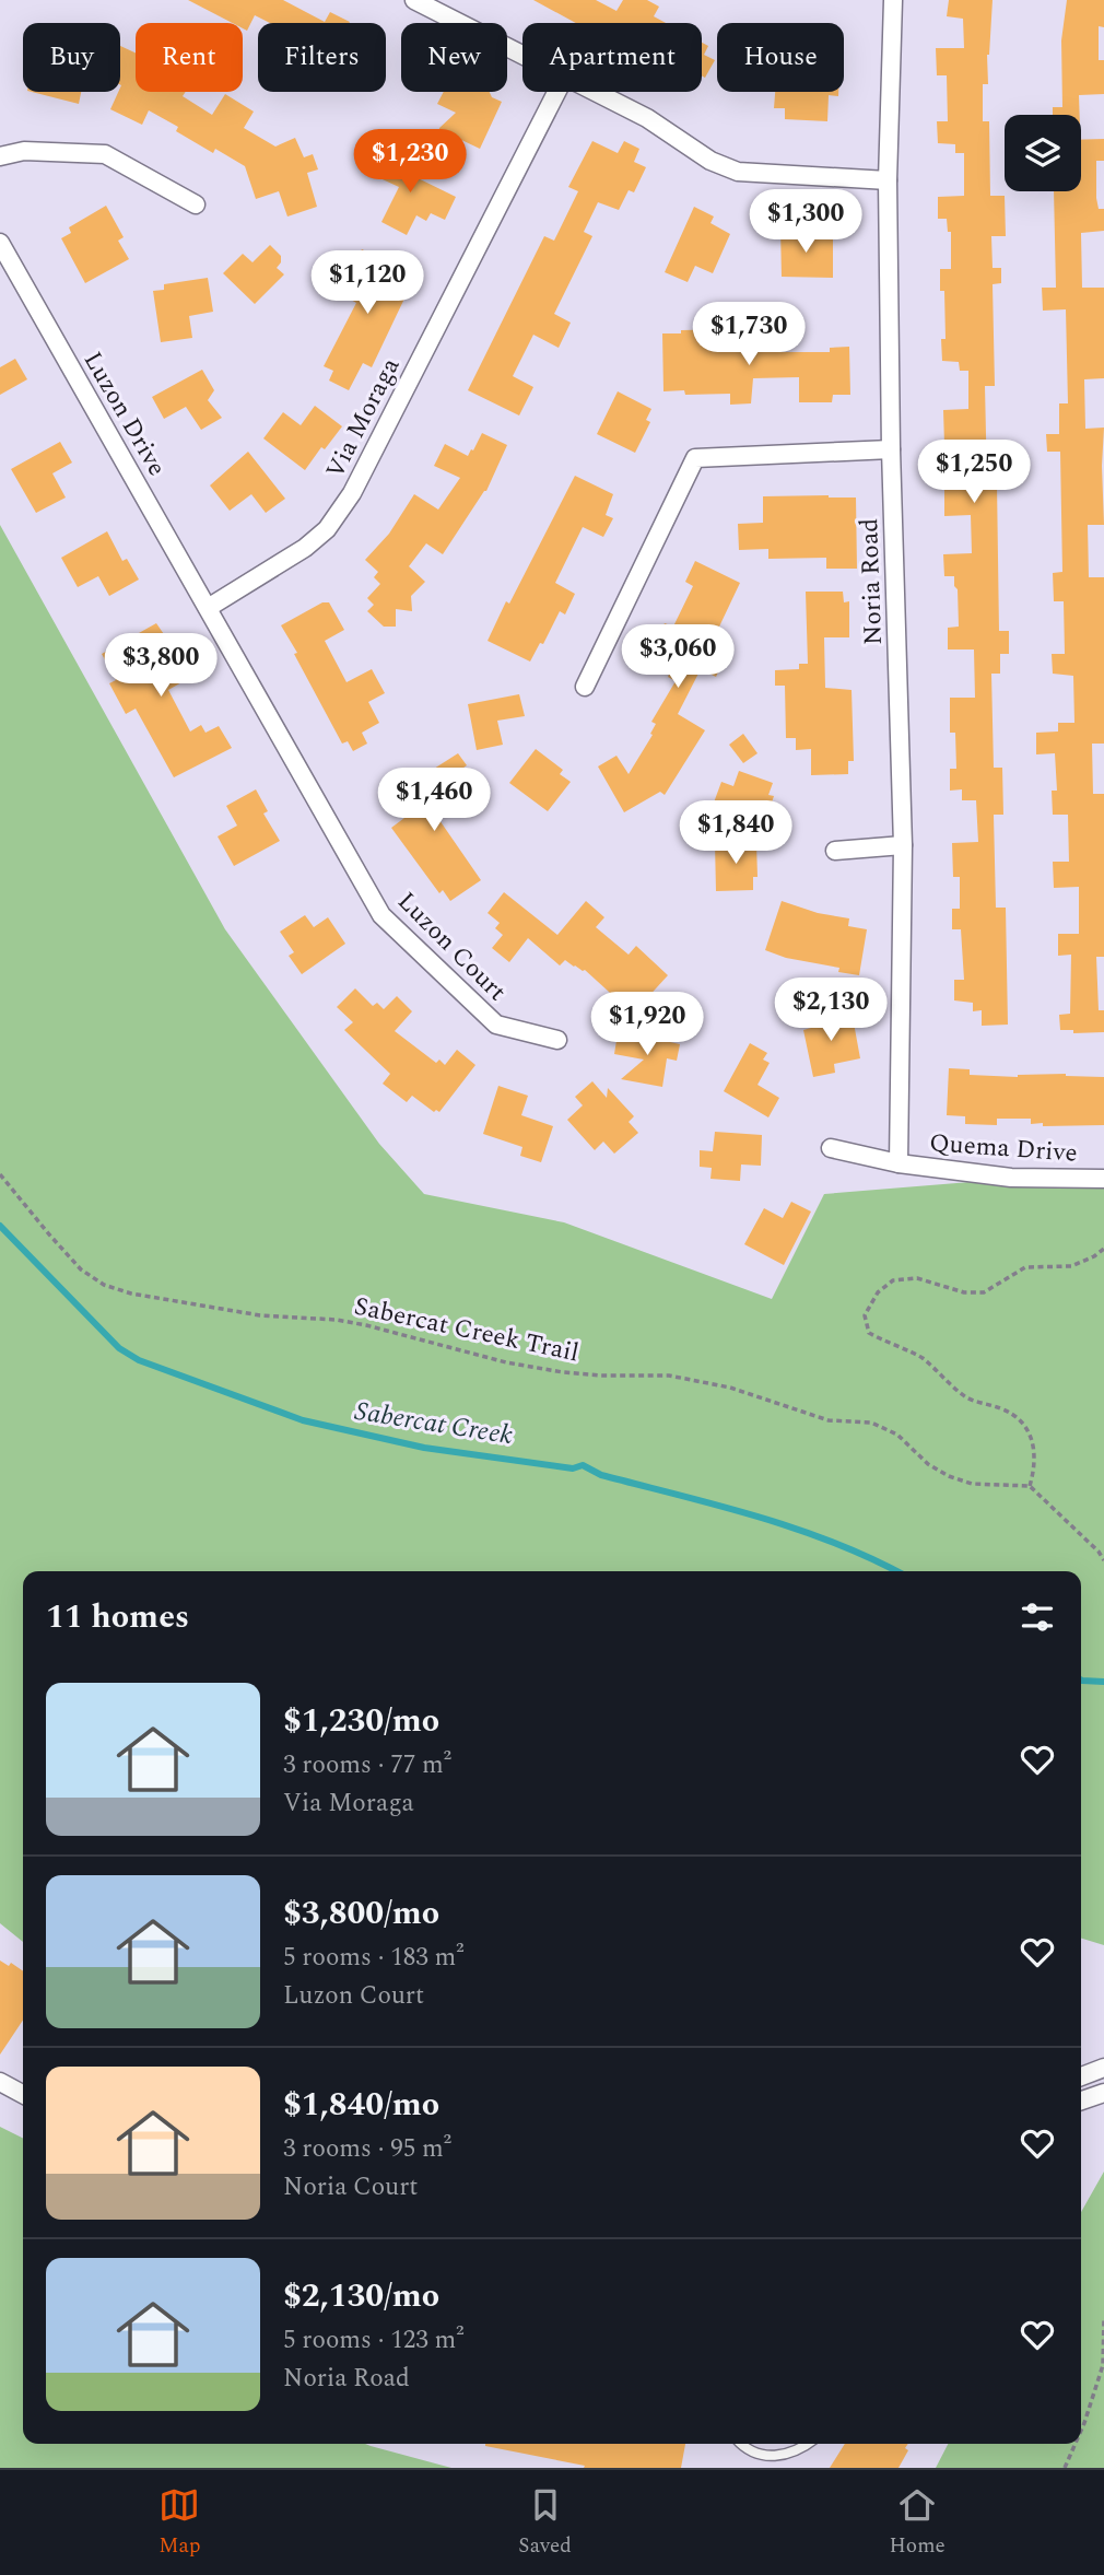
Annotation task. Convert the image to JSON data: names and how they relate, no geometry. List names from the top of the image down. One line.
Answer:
{"streets":{"street":["Luzon Drive","Via Moraga","Noria Road","Luzon Court","Quema Drive"],"path":["Sabercat Creek Trail"]},"crossings":[["Luzon Drive","Via Moraga"],["Luzon Drive","Luzon Court"],["Via Moraga","Luzon Court"],["Noria Road","Quema Drive"]],"water":["Sabercat Creek"],"page":{"chip":["Buy","Rent","Filters","New","Apartment","House"],"price":["$1,230","$1,300","$1,120","$1,730","$1,250","$3,060","$3,800","$1,460","$1,840","$2,130","$1,920"],"heading":"11 homes","list":[{"name":"$1,230/mo","note":"3 rooms · 77 m² · Via Moraga"},{"name":"$3,800/mo","note":"5 rooms · 183 m² · Luzon Court"},{"name":"$1,840/mo","note":"3 rooms · 95 m² · Noria Court"},{"name":"$2,130/mo","note":"5 rooms · 123 m² · Noria Road"}],"tabs":["Map","Saved","Home"]}}
